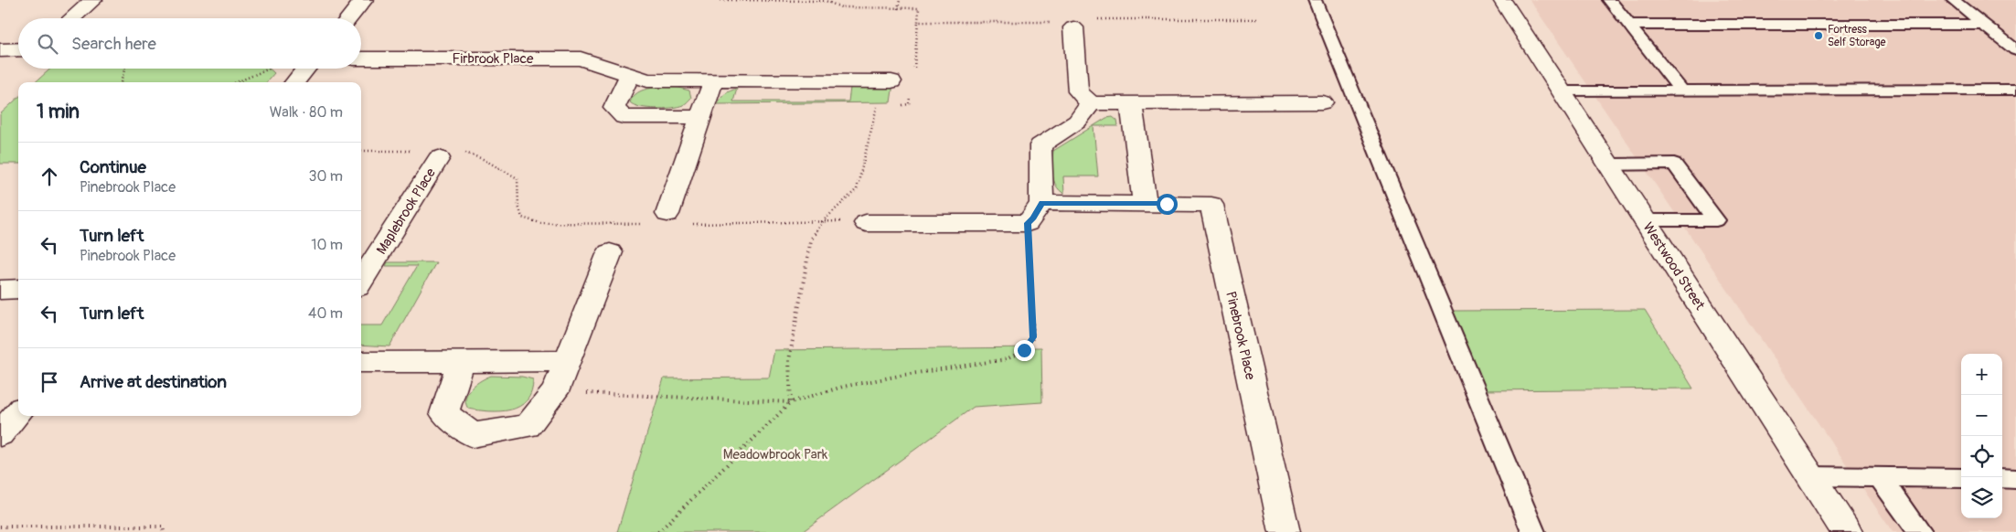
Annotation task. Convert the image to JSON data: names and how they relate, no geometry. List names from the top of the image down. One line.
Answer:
{"streets":{"street":["Firbrook Place","Maplebrook Place","Westwood Street","Pinebrook Place"]},"parks":["Meadowbrook Park"],"places":["Fortress Self Storage"],"page":{"search":"Search here","heading":["1 min","Walk · 80 m"],"list":[["Continue","Pinebrook Place","30 m"],["Turn left","Pinebrook Place","10 m"],["Turn left","40 m"],"Arrive at destination"],"map_buttons":["+","−"]}}
